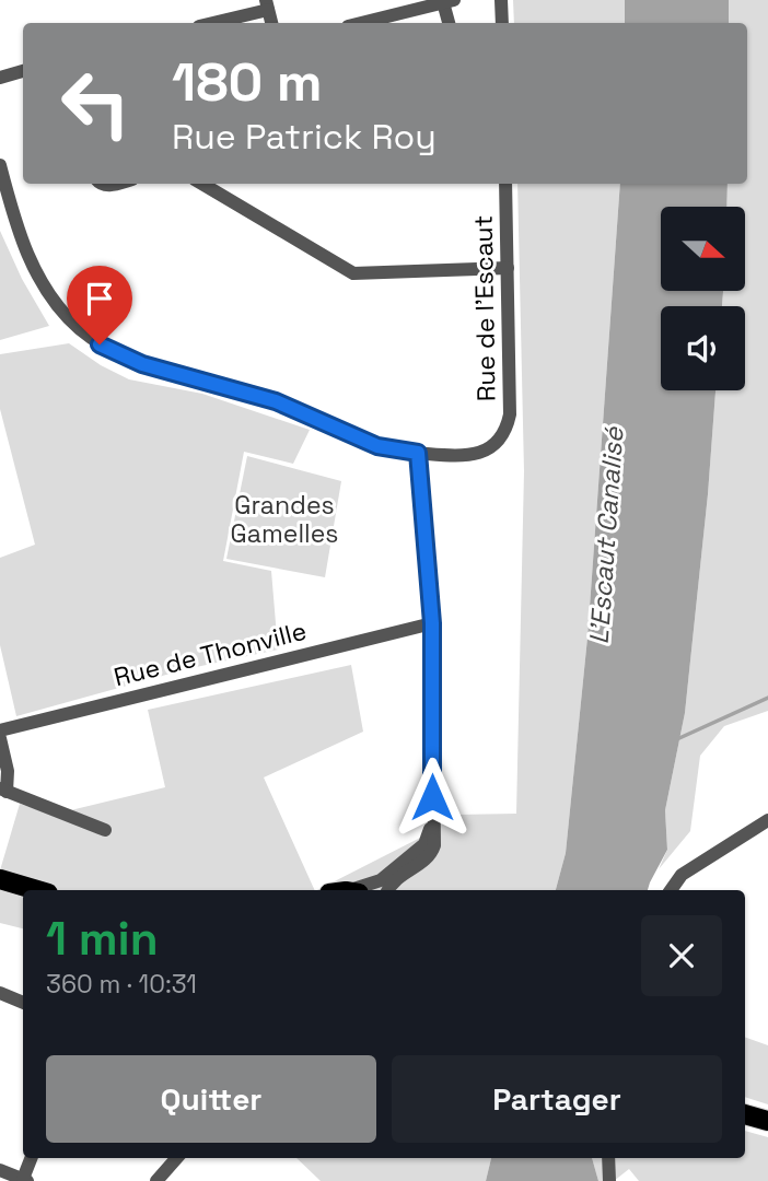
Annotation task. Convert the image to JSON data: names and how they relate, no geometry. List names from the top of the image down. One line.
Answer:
{"streets":{"street":["Rue de l'Escaut","Rue de Thonville"]},"water":["L'Escaut Canalisé"],"parks":["Grandes Gamelles"],"north":"right","page":{"turn":["180 m","Rue Patrick Roy"],"heading":["1 min","360 m · 10:31"],"buttons":["Quitter","Partager"]}}
